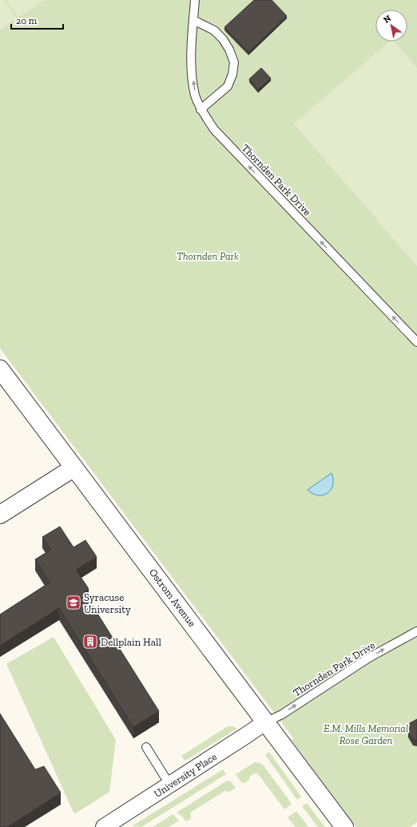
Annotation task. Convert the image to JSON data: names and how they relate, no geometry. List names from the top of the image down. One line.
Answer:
{"streets":{"street":["Ostrom Avenue","University Place"],"lane":["Thornden Park Drive"]},"crossings":[["Thornden Park Drive","Ostrom Avenue"],["Thornden Park Drive","University Place"],["Ostrom Avenue","University Place"]],"parks":["Thornden Park","E.M. Mills Memorial Rose Garden"],"places":{"school or university":["Syracuse University"],"building":["Dellplain Hall"]},"scale_bar":"20 m","north":"top left"}
